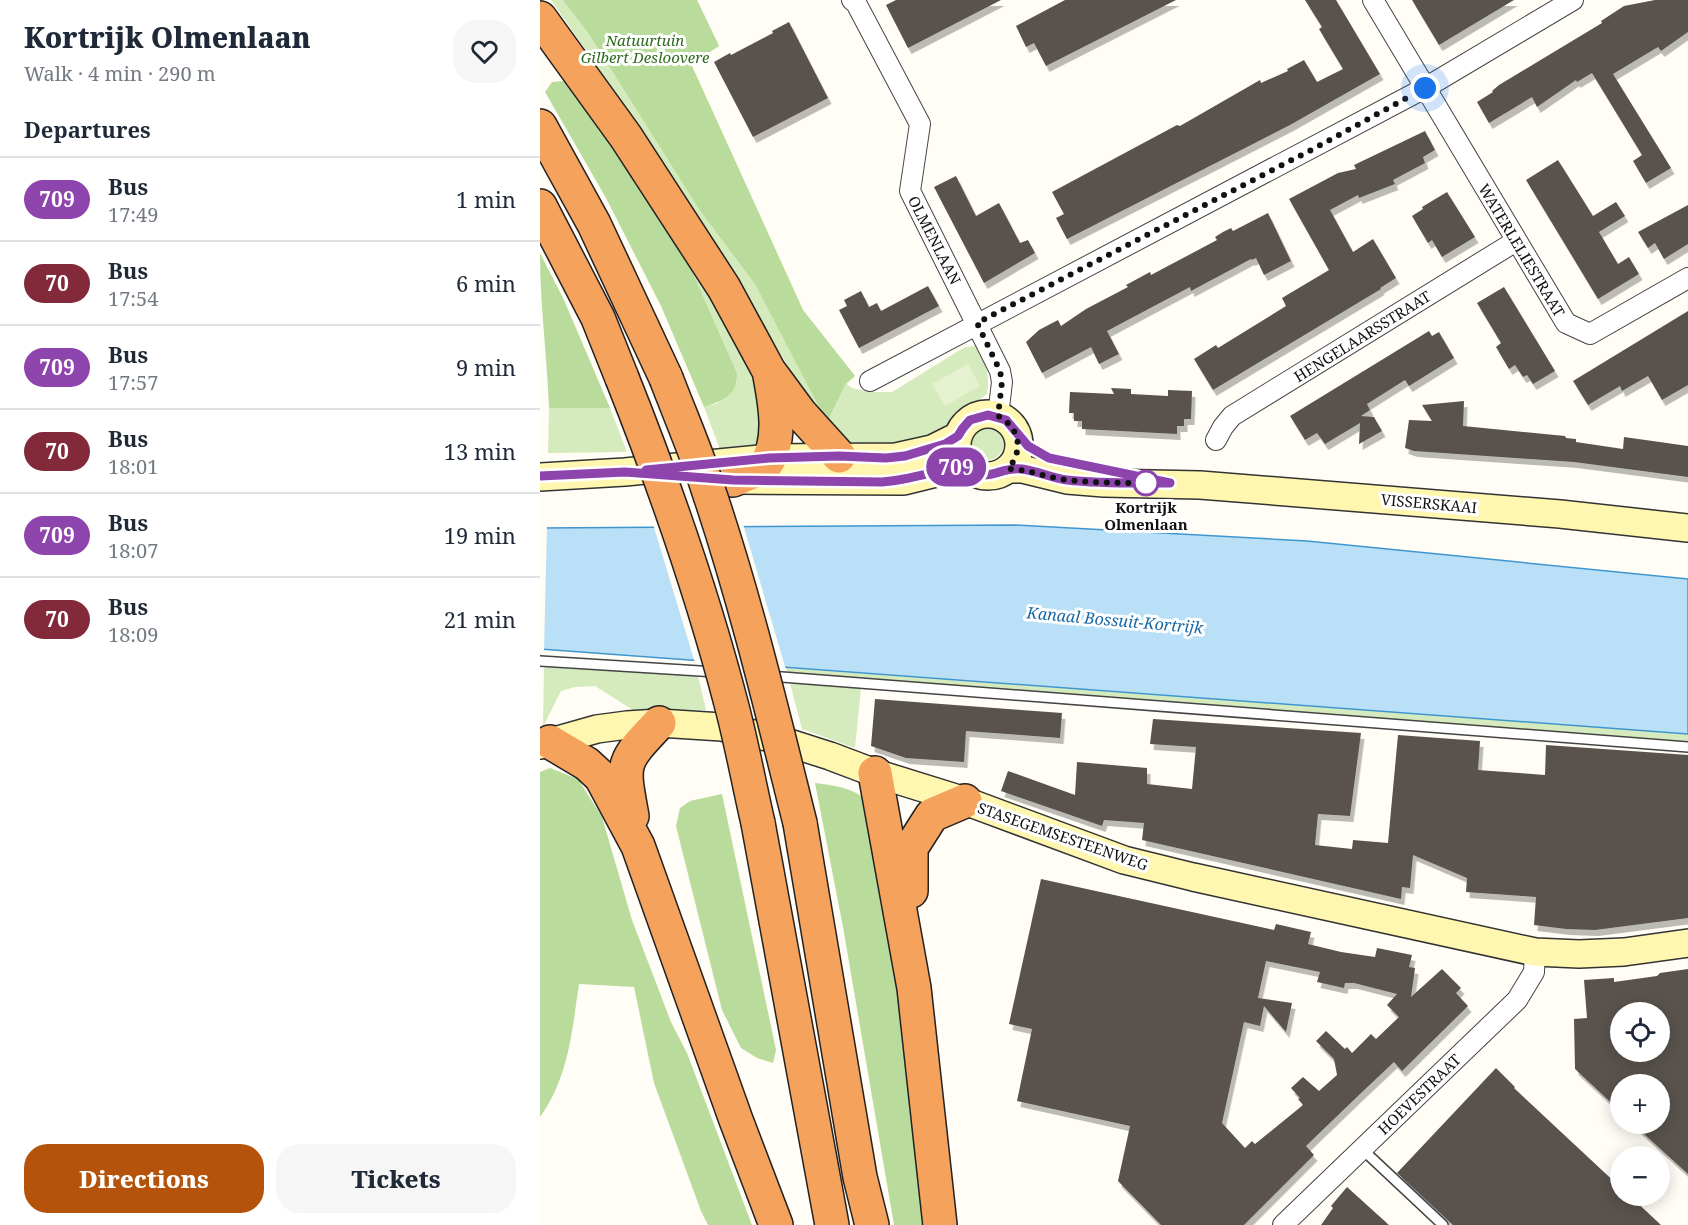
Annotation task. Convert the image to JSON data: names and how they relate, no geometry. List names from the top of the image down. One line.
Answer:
{"streets":{"street":["OLMENLAAN","WATERLELIESTRAAT","HENGELAARSSTRAAT","VISSERSKAAI","STASEGEMSESTEENWEG","HOEVESTRAAT"]},"crossings":[["OLMENLAAN","VISSERSKAAI"],["WATERLELIESTRAAT","HENGELAARSSTRAAT"],["STASEGEMSESTEENWEG","HOEVESTRAAT"]],"water":["Kanaal Bossuit-Kortrijk"],"parks":["Natuurtuin Gilbert Desloovere"],"places":["Kortrijk Olmenlaan"],"lines":["bus line 709"],"page":{"heading":[["Kortrijk Olmenlaan","Walk · 4 min · 290 m"],"Departures"],"on_map":"709","list":[{"mark":"709","name":"Bus","note":"17:49","value":"1 min"},{"mark":"70","name":"Bus","note":"17:54","value":"6 min"},{"mark":"709","name":"Bus","note":"17:57","value":"9 min"},{"mark":"70","name":"Bus","note":"18:01","value":"13 min"},{"mark":"709","name":"Bus","note":"18:07","value":"19 min"},{"mark":"70","name":"Bus","note":"18:09","value":"21 min"}],"map_buttons":["+","−"],"buttons":["Directions","Tickets"]}}
